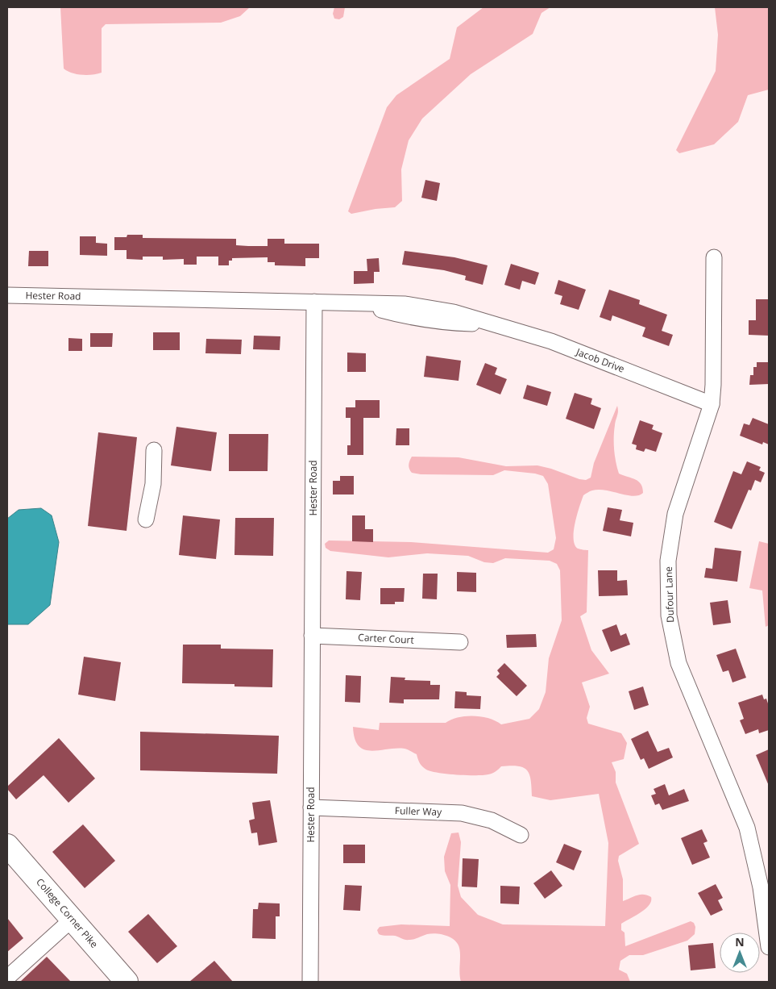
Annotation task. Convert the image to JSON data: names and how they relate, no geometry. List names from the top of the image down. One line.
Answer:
{"streets":{"highway":["College Corner Pike"],"street":["Hester Road","Jacob Drive","Dufour Lane","Carter Court","Fuller Way"]},"crossings":[["Hester Road","Jacob Drive"],["Hester Road","Carter Court"],["Hester Road","Fuller Way"],["Jacob Drive","Dufour Lane"]],"north":"top"}
